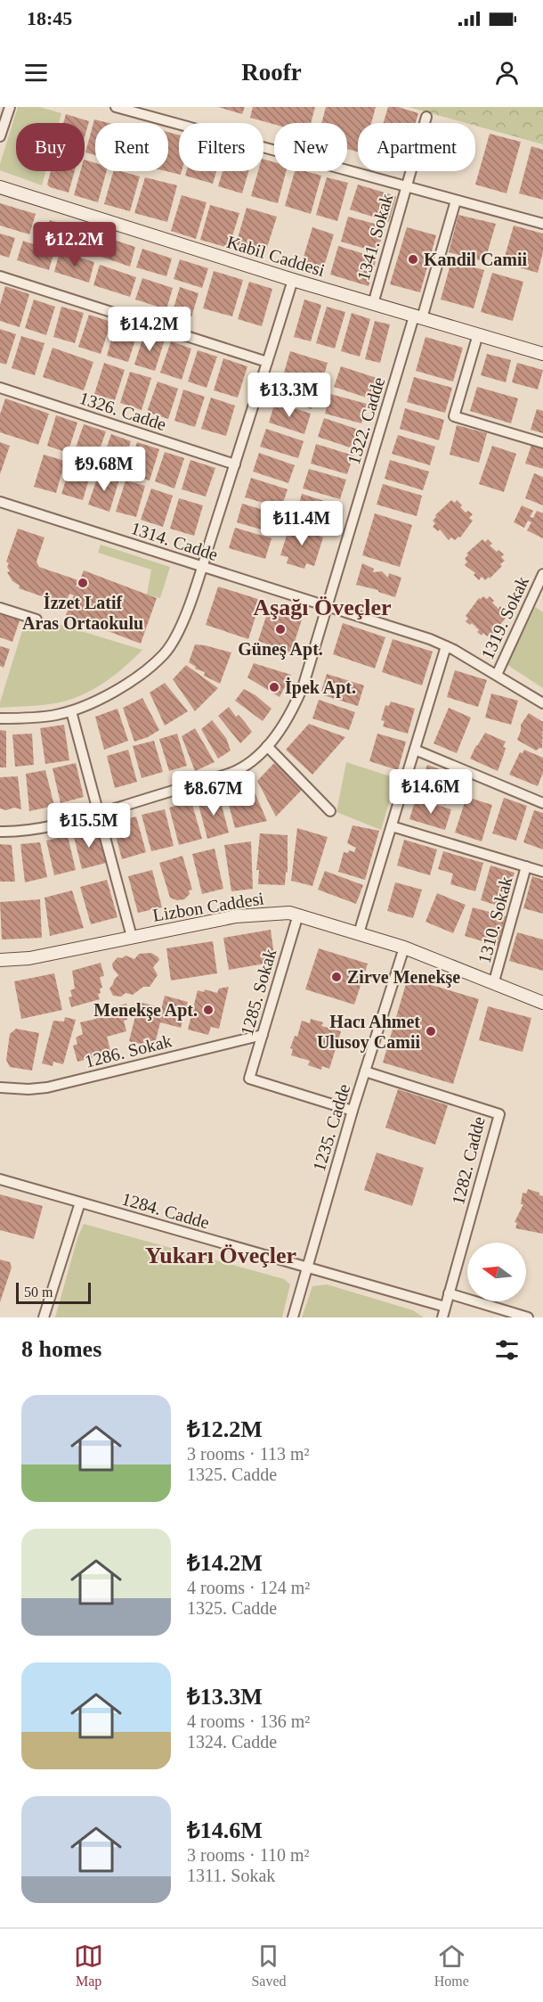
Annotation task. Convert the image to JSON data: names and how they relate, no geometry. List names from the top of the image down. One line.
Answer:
{"streets":{"main road":["Kabil Caddesi","Lizbon Caddesi"],"street":["1341. Sokak","1326. Cadde","1322. Cadde","1314. Cadde","1319. Sokak","1310. Sokak","1285. Sokak","1286. Sokak","1235. Cadde","1282. Cadde","1284. Cadde"]},"crossings":[["1341. Sokak","Kabil Caddesi"],["Kabil Caddesi","1322. Cadde"],["1322. Cadde","1314. Cadde"],["1314. Cadde","1319. Sokak"],["Lizbon Caddesi","1310. Sokak"],["Lizbon Caddesi","1285. Sokak"],["Lizbon Caddesi","1235. Cadde"],["1285. Sokak","1286. Sokak"],["1285. Sokak","1235. Cadde"],["1235. Cadde","1282. Cadde"],["1235. Cadde","1284. Cadde"],["1282. Cadde","1284. Cadde"]],"districts":["Aşağı Öveçler","Yukarı Öveçler"],"places":["Kandil Camii","İzzet Latif Aras Ortaokulu","Güneş Apt.","İpek Apt.","Zirve Menekşe","Menekşe Apt.","Hacı Ahmet Ulusoy Camii"],"scale_bar":"50 m","north":"left","page":{"status":"18:45","header":"Roofr","chip":["Buy","Rent","Filters","New","Apartment"],"price":["₺12.2M","₺14.2M","₺13.3M","₺9.68M","₺11.4M","₺14.6M","₺8.67M","₺15.5M"],"scale":"50 m","heading":"8 homes","list":[{"name":"₺12.2M","note":"3 rooms · 113 m² · 1325. Cadde"},{"name":"₺14.2M","note":"4 rooms · 124 m² · 1325. Cadde"},{"name":"₺13.3M","note":"4 rooms · 136 m² · 1324. Cadde"},{"name":"₺14.6M","note":"3 rooms · 110 m² · 1311. Sokak"}],"tabs":["Map","Saved","Home"]}}
